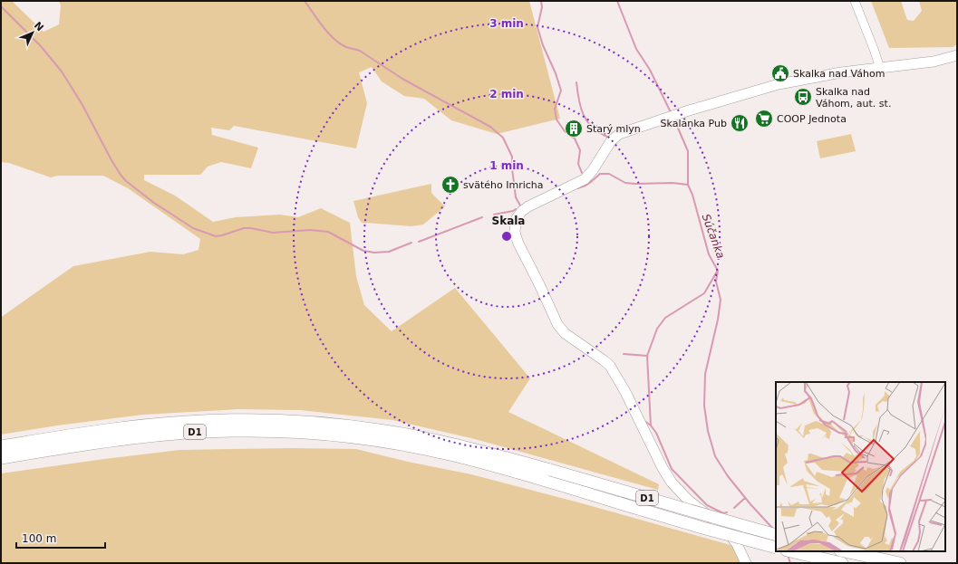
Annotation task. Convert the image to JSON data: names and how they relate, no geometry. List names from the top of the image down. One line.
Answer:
{"streets":{"highway":["D1"]},"districts":["Skala"],"water":["Súčanka"],"places":{"public building":["Skalka nad Váhom"],"bus stop":["Skalka nad Váhom, aut. st."],"supermarket":["COOP Jednota"],"restaurant":["Skalanka Pub"],"building":["Starý mlyn"],"church":["svätého Imricha"]},"scale_bar":"100 m","north":"top right","rings":["3 min","2 min","1 min"]}
